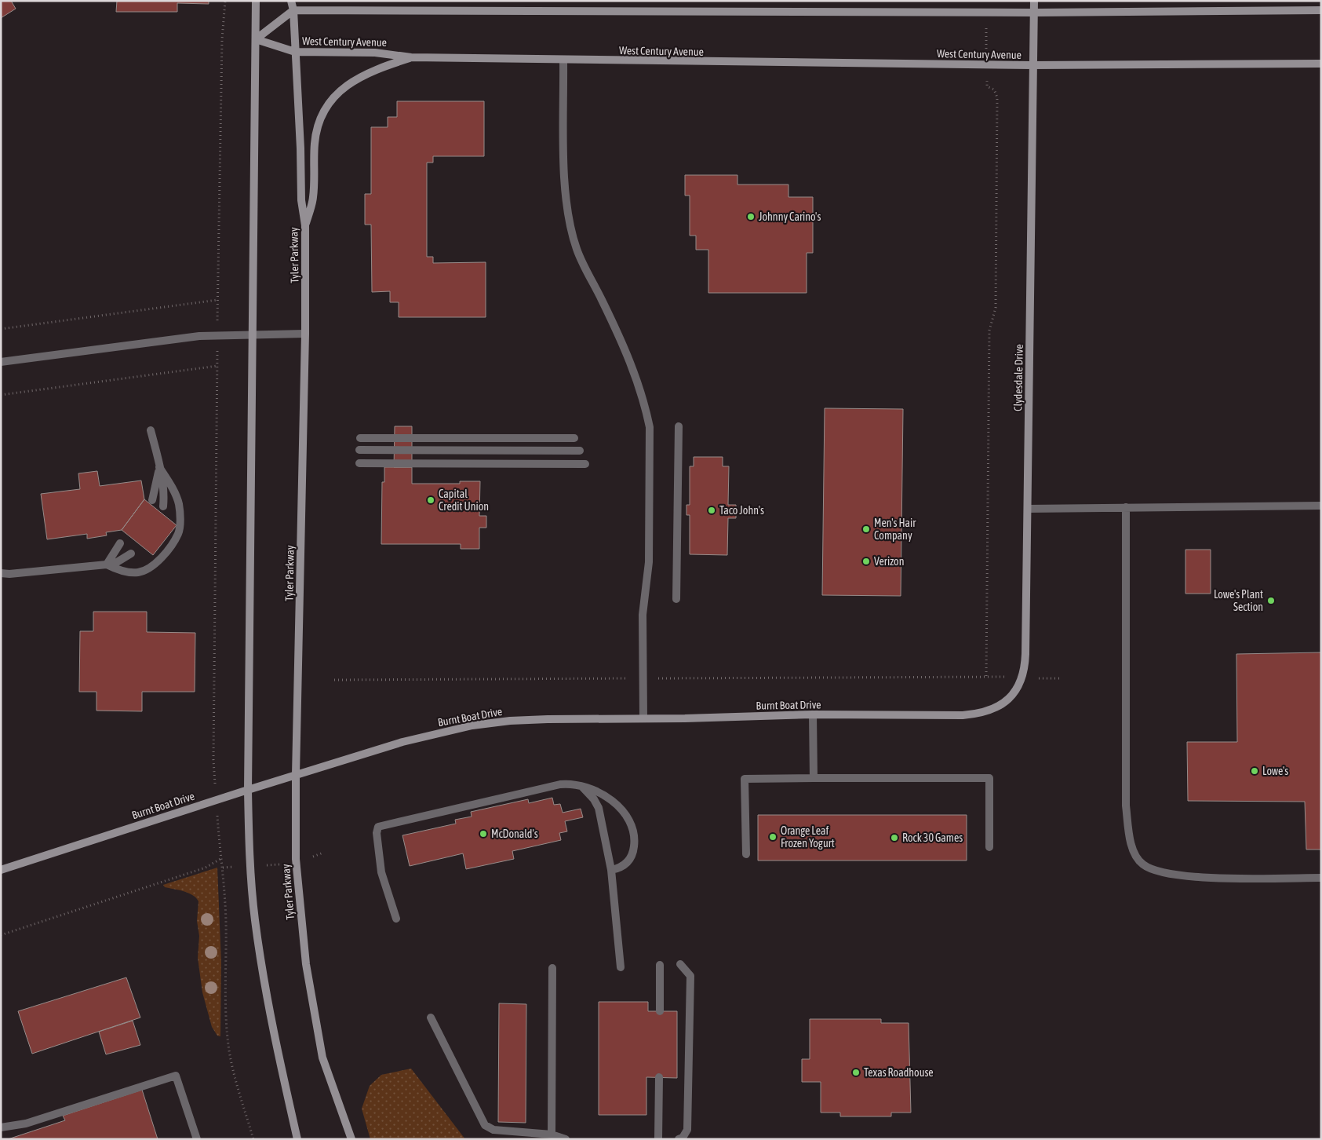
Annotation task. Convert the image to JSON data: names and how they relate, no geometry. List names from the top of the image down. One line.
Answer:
{"streets":{"main road":["West Century Avenue","Tyler Parkway","Clydesdale Drive","Burnt Boat Drive"]},"crossings":[["West Century Avenue","Tyler Parkway"],["West Century Avenue","Clydesdale Drive"],["Tyler Parkway","Burnt Boat Drive"],["Clydesdale Drive","Burnt Boat Drive"]],"places":["Johnny Carino's","Capital Credit Union","Taco John's","Men's Hair Company","Verizon","Lowe's Plant Section","Lowe's","McDonald's","Orange Leaf Frozen Yogurt","Rock 30 Games","Texas Roadhouse"]}
